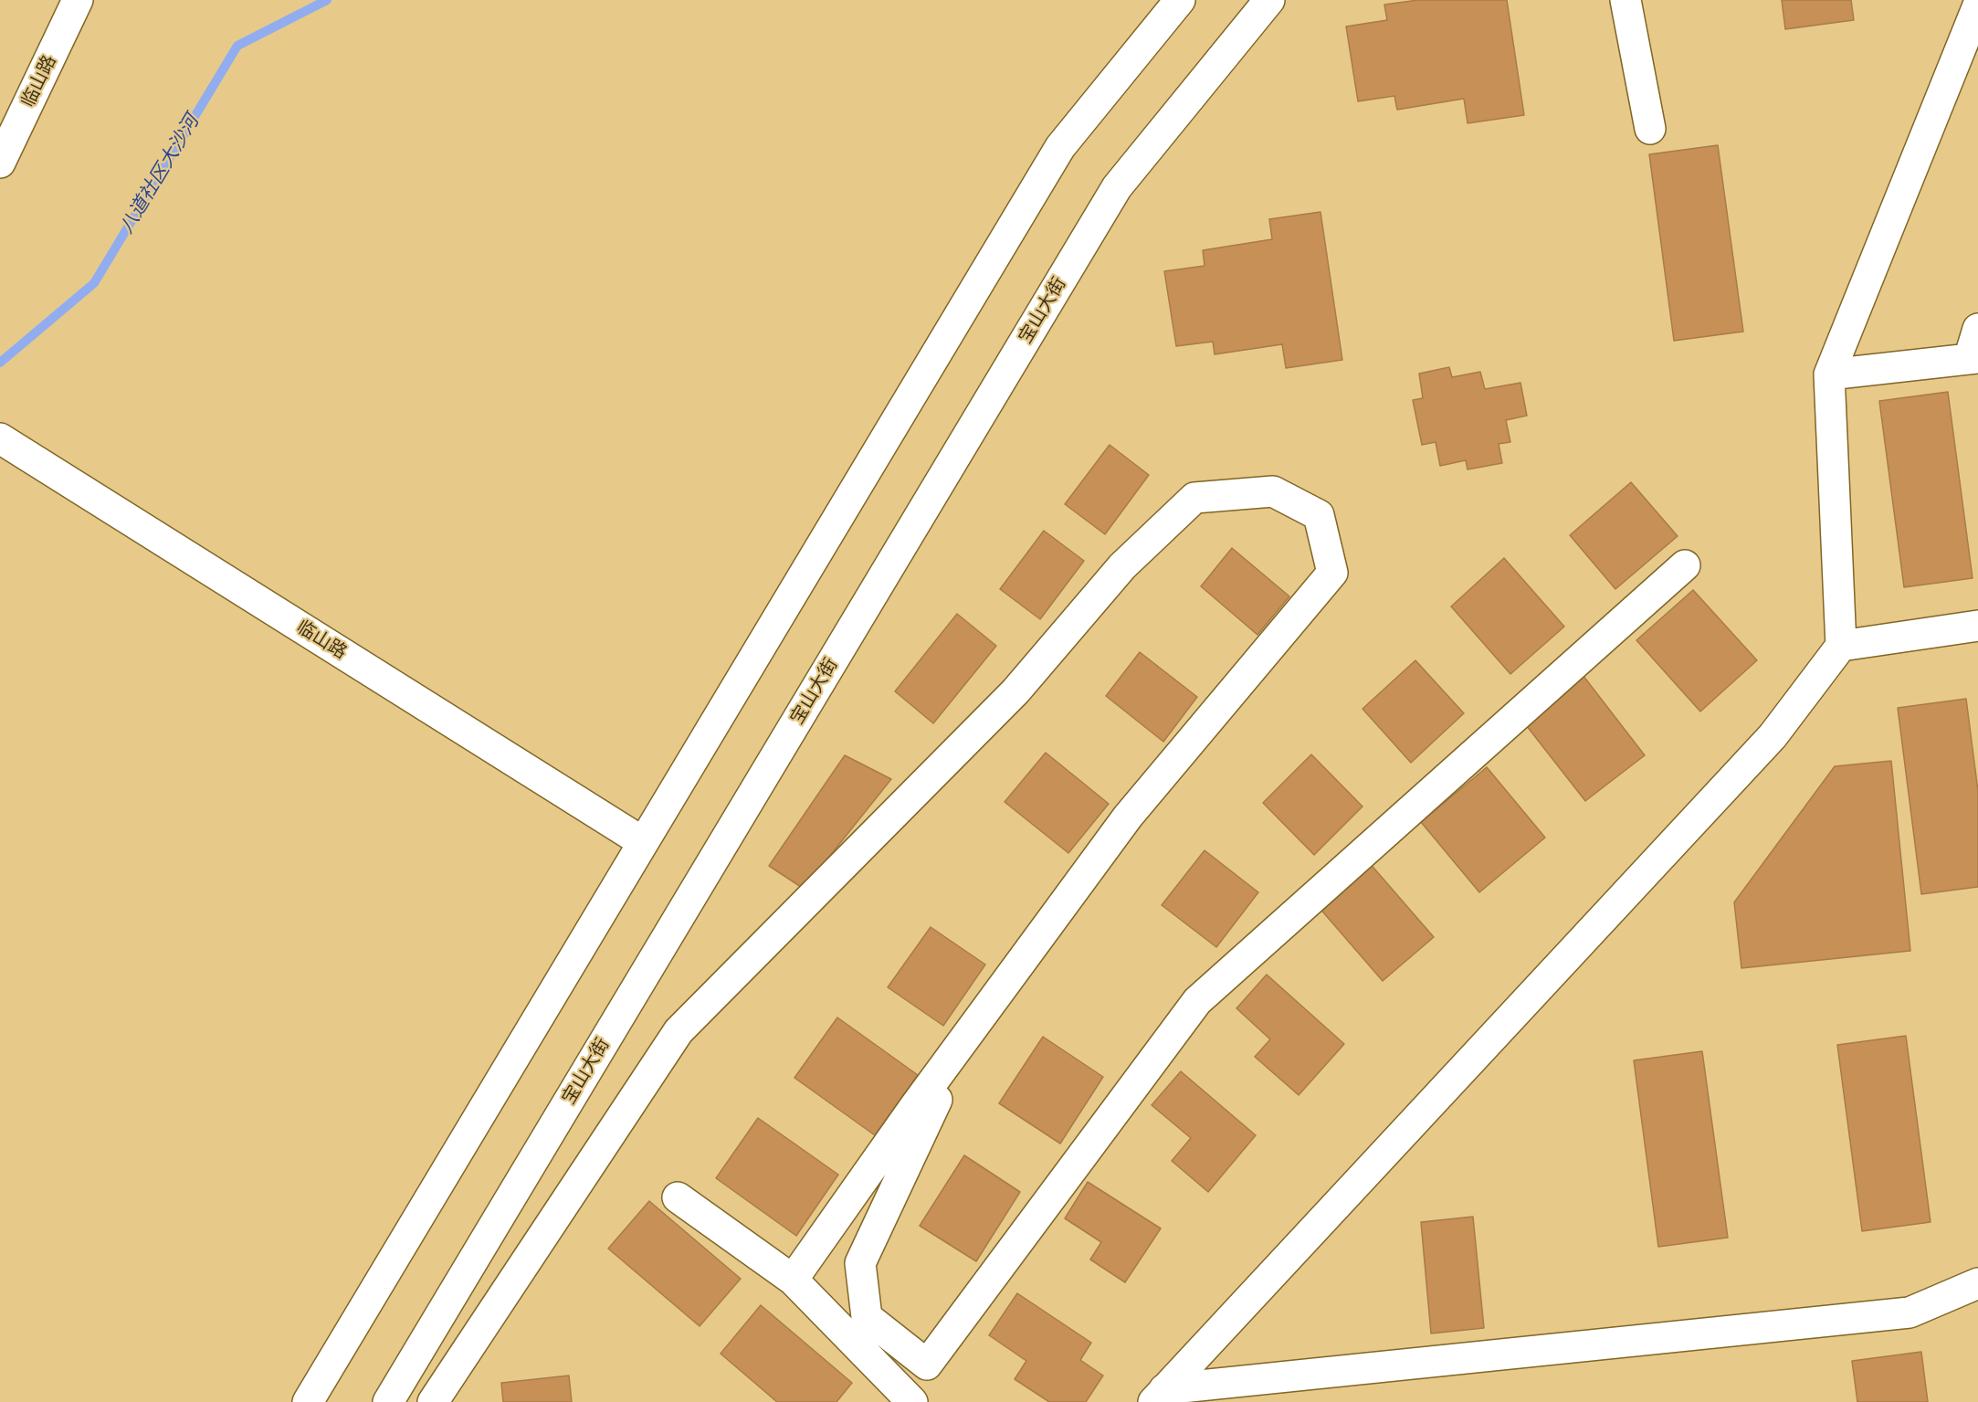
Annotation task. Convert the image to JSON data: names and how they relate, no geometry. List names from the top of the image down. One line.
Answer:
{"streets":{"street":["临山路","宝山大街"]},"water":["八道社区大沙河"]}
